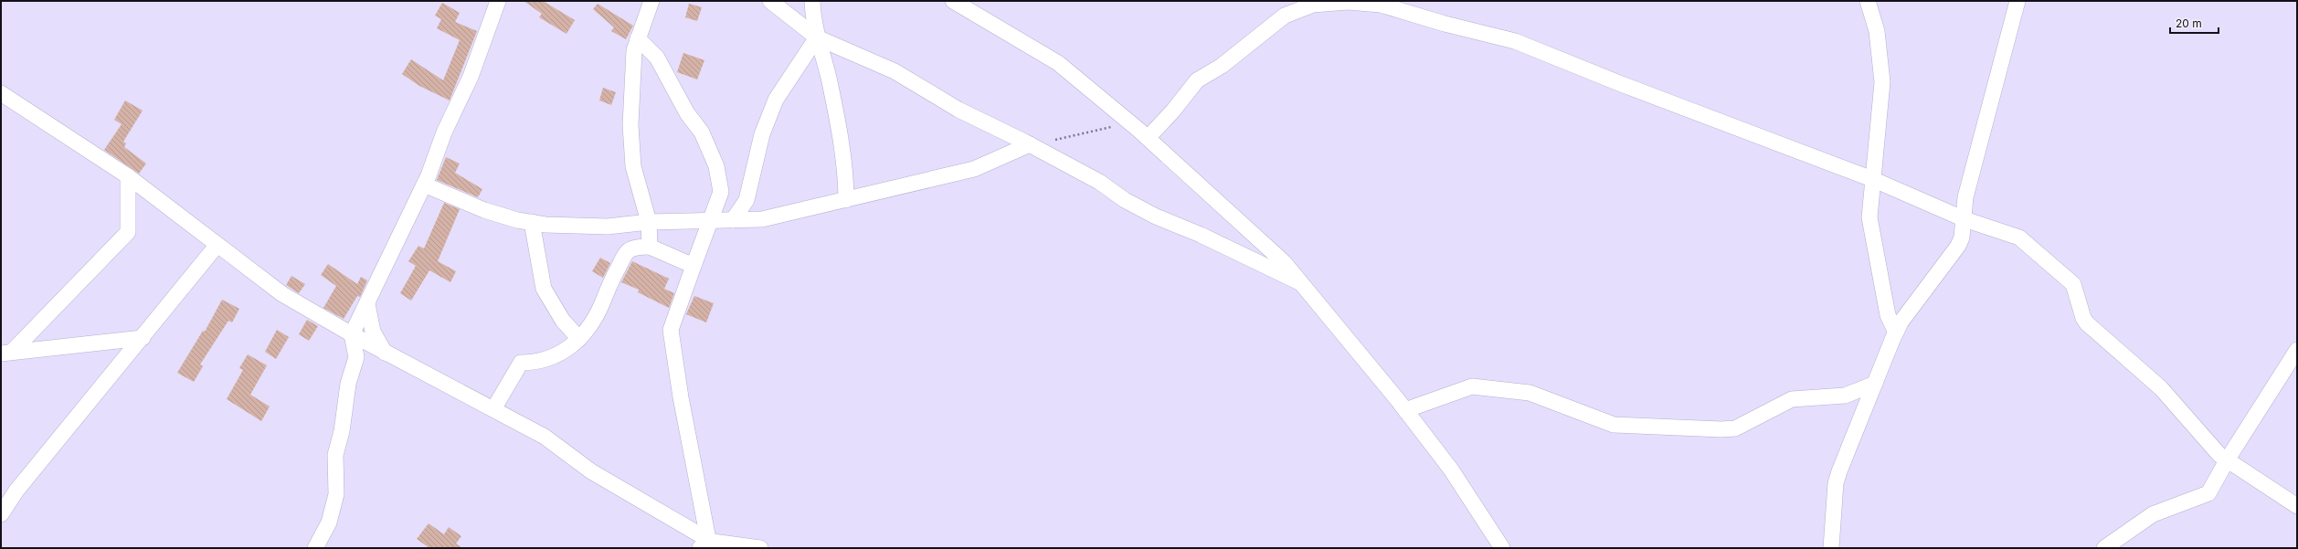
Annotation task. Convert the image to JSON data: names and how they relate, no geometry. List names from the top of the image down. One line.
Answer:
{"scale_bar":"20 m"}
